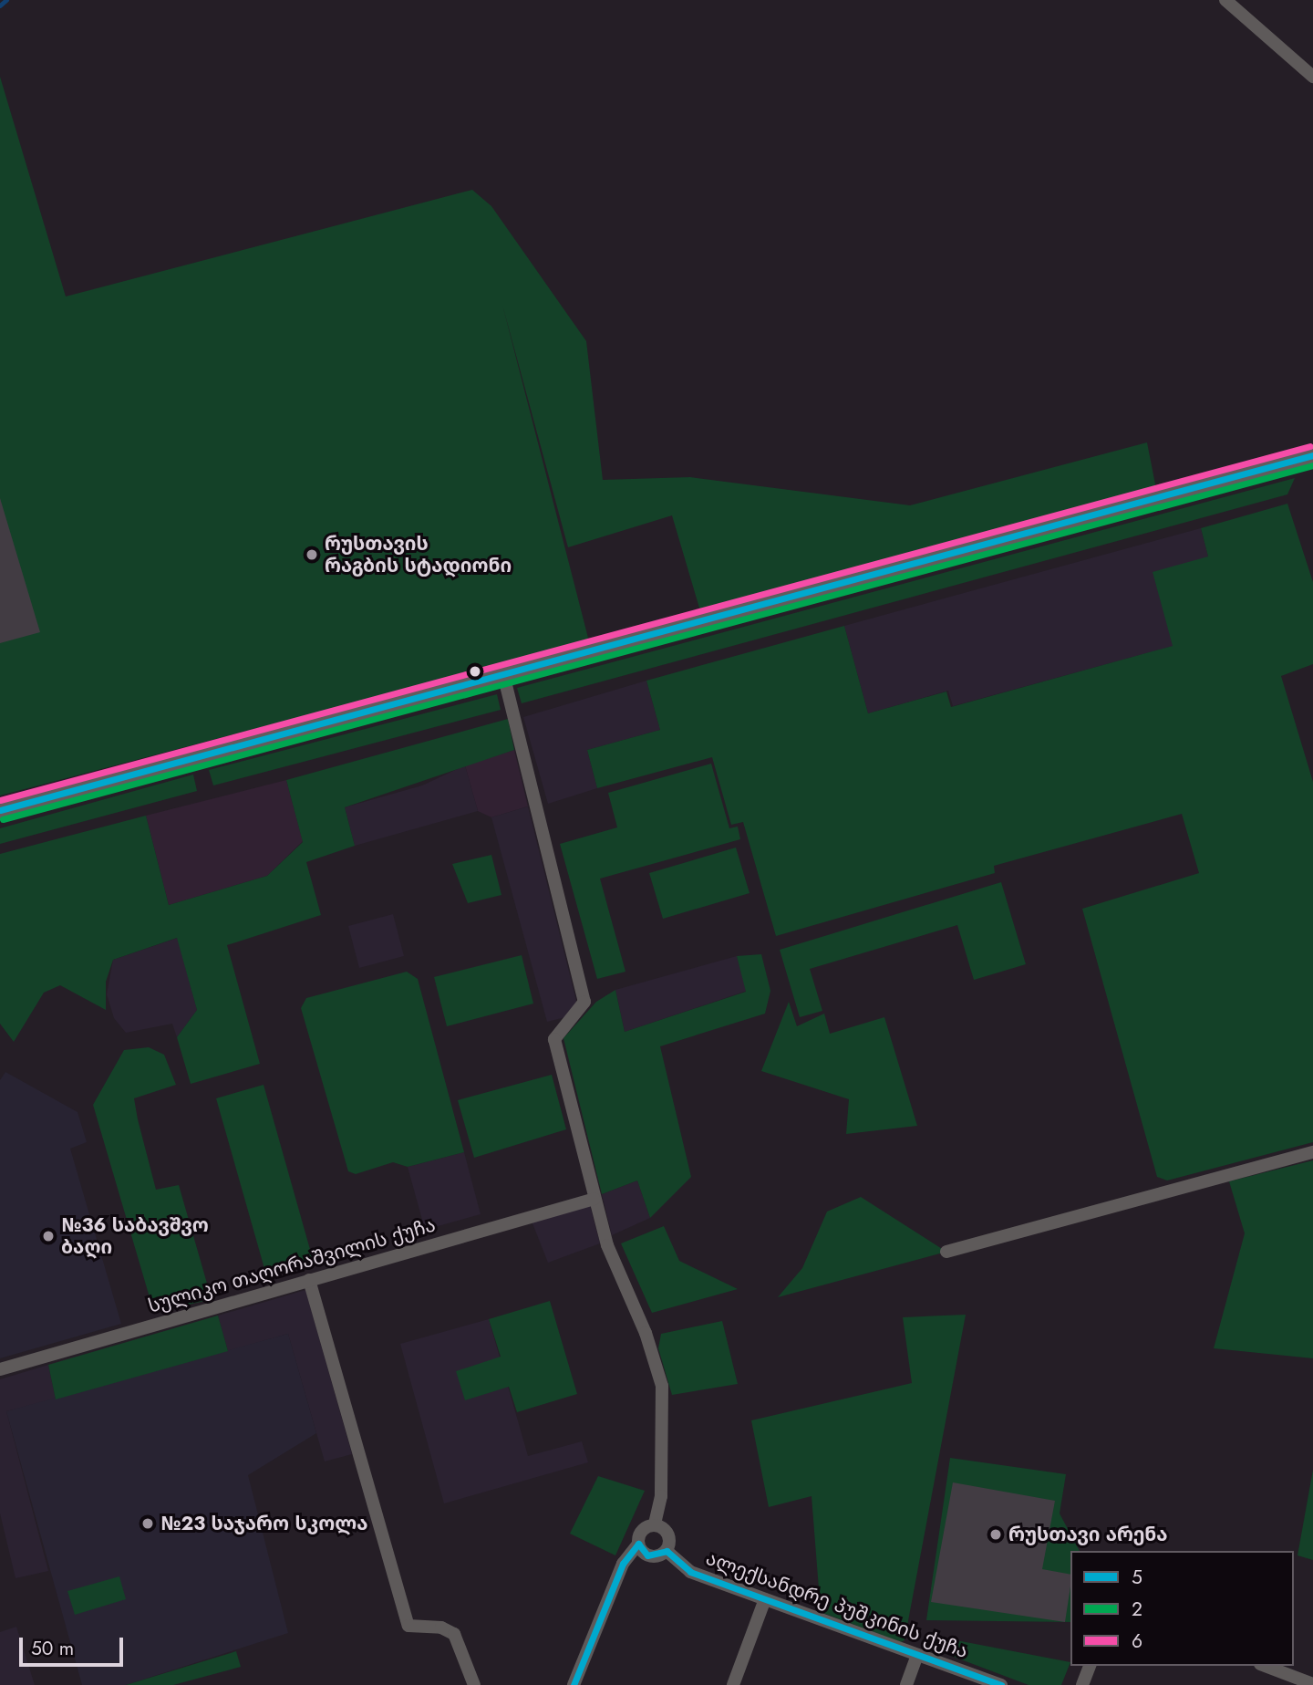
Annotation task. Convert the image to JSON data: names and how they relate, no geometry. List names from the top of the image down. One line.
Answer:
{"streets":{"street":["სულიკო თაღორაშვილის ქუჩა","ალექსანდრე პუშკინის ქუჩა"]},"places":["რუსთავის რაგბის სტადიონი","№36 საბავშვო ბაღი","№23 საჯარო სკოლა","რუსთავი არენა"],"lines":["transit line 6","transit line 5","transit line 2"],"legend":["5","2","6"],"scale_bar":"50 m"}
